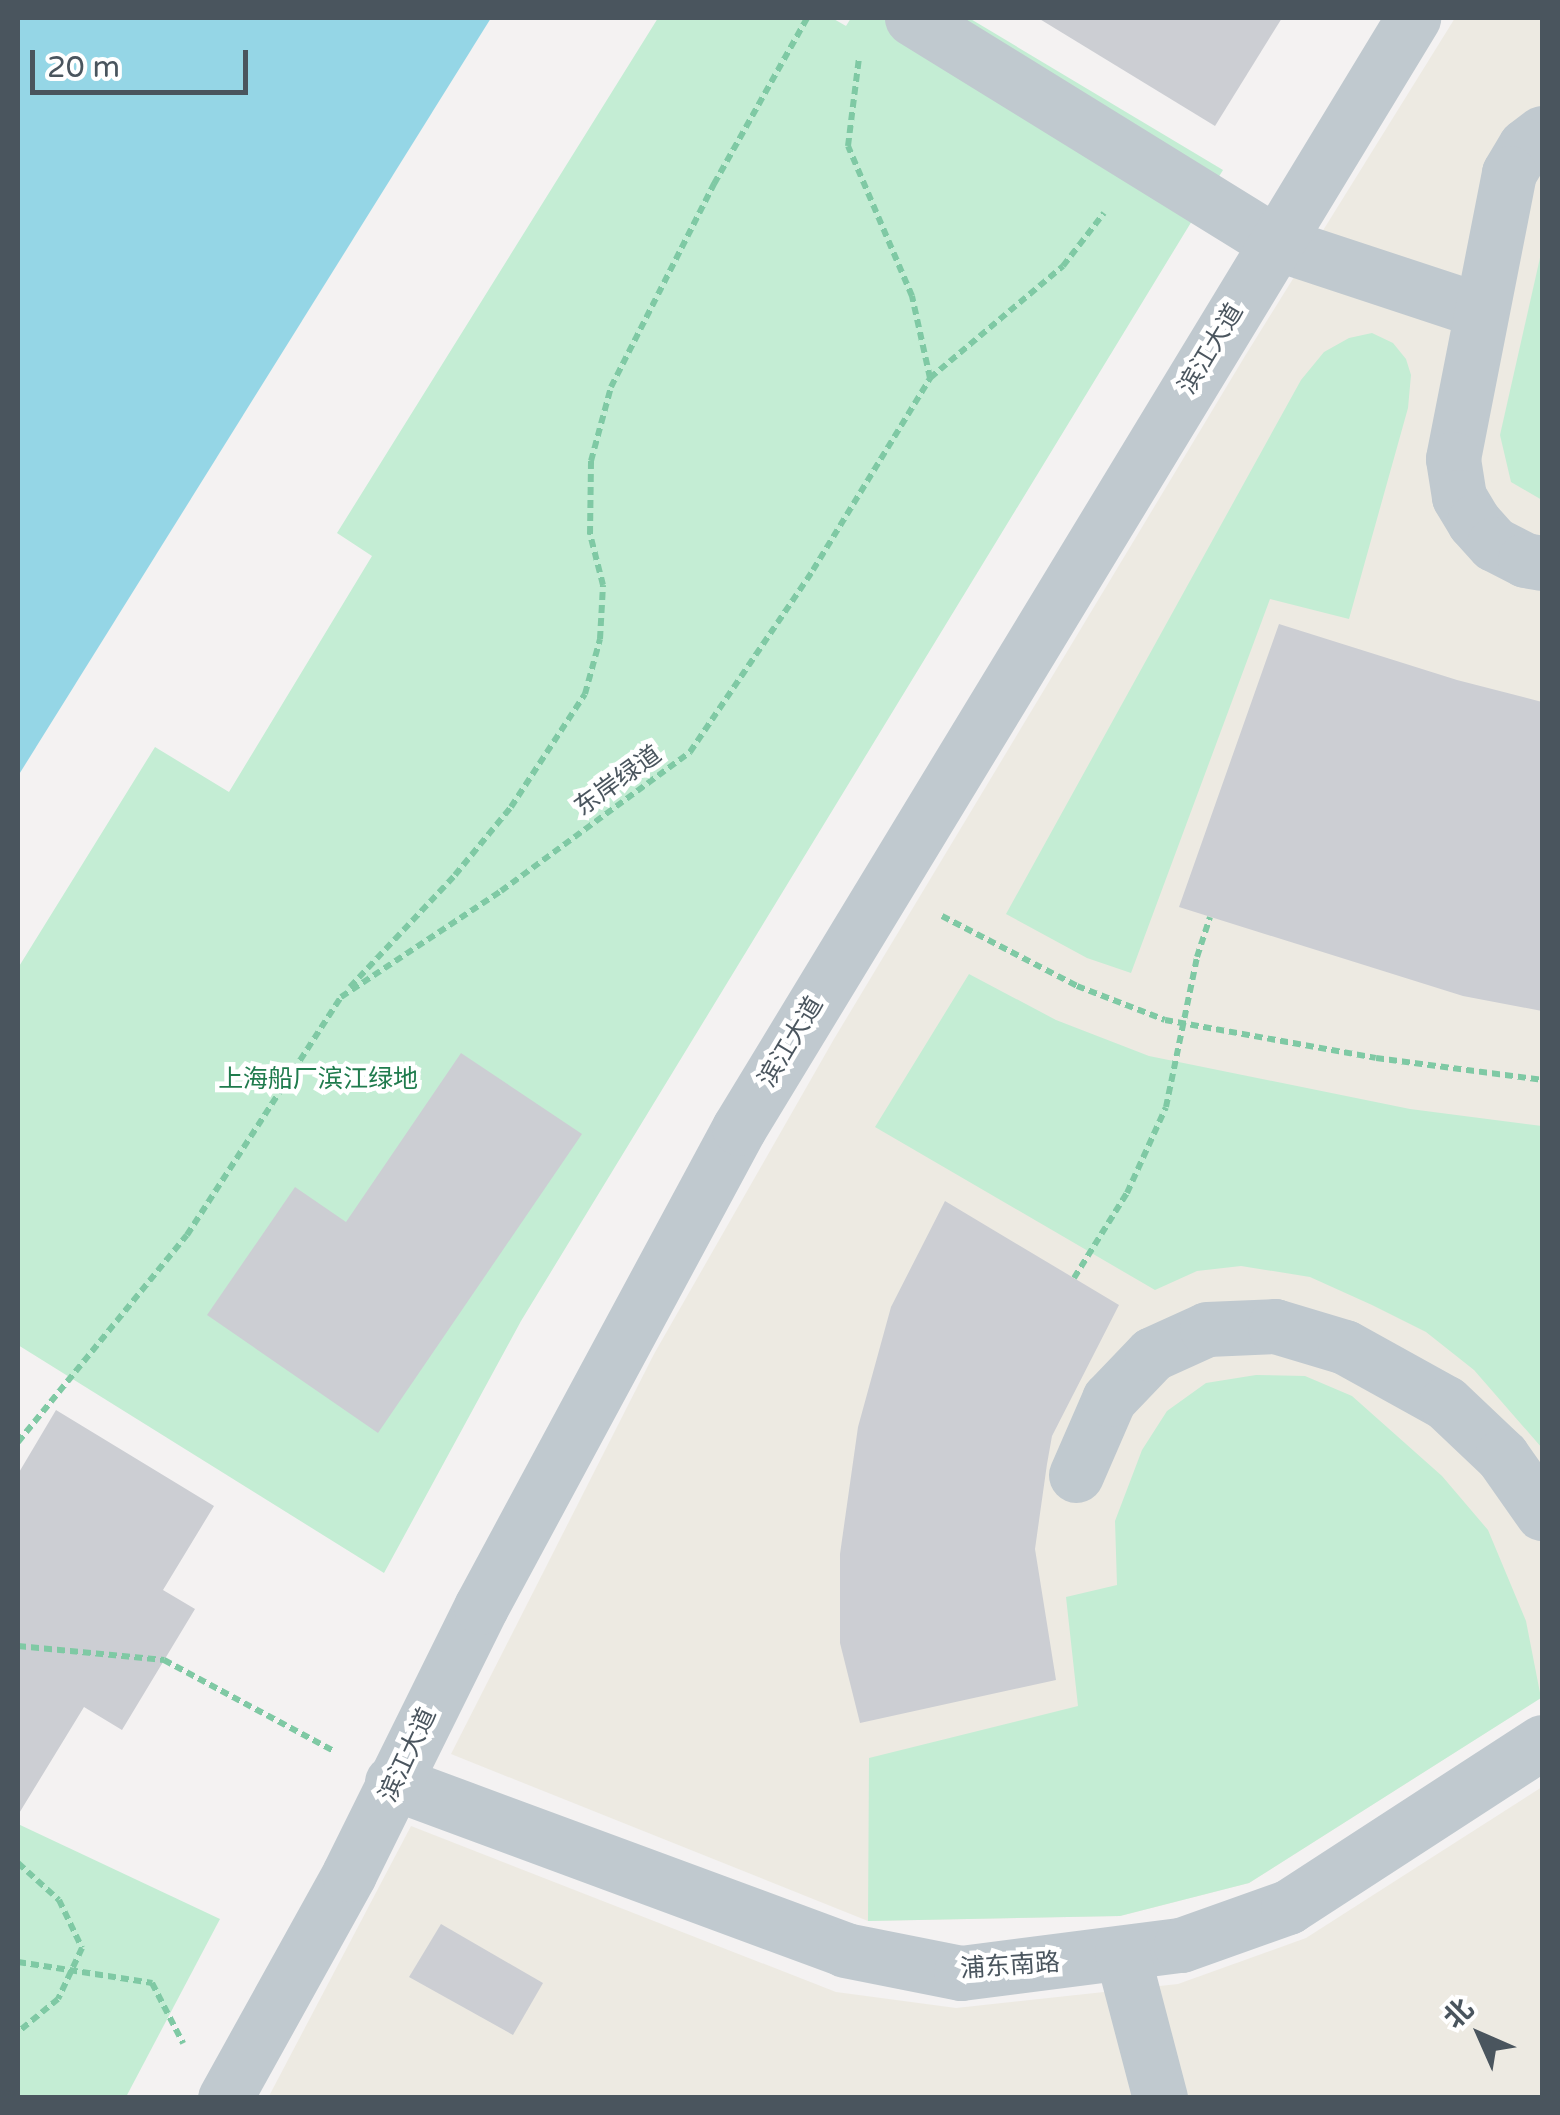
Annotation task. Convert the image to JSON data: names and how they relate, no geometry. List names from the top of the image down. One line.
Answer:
{"streets":{"street":["滨江大道","浦东南路"],"path":["东岸绿道"]},"crossings":[["滨江大道","浦东南路"]],"parks":["上海船厂滨江绿地"],"scale_bar":"20 m","north":"top left"}
